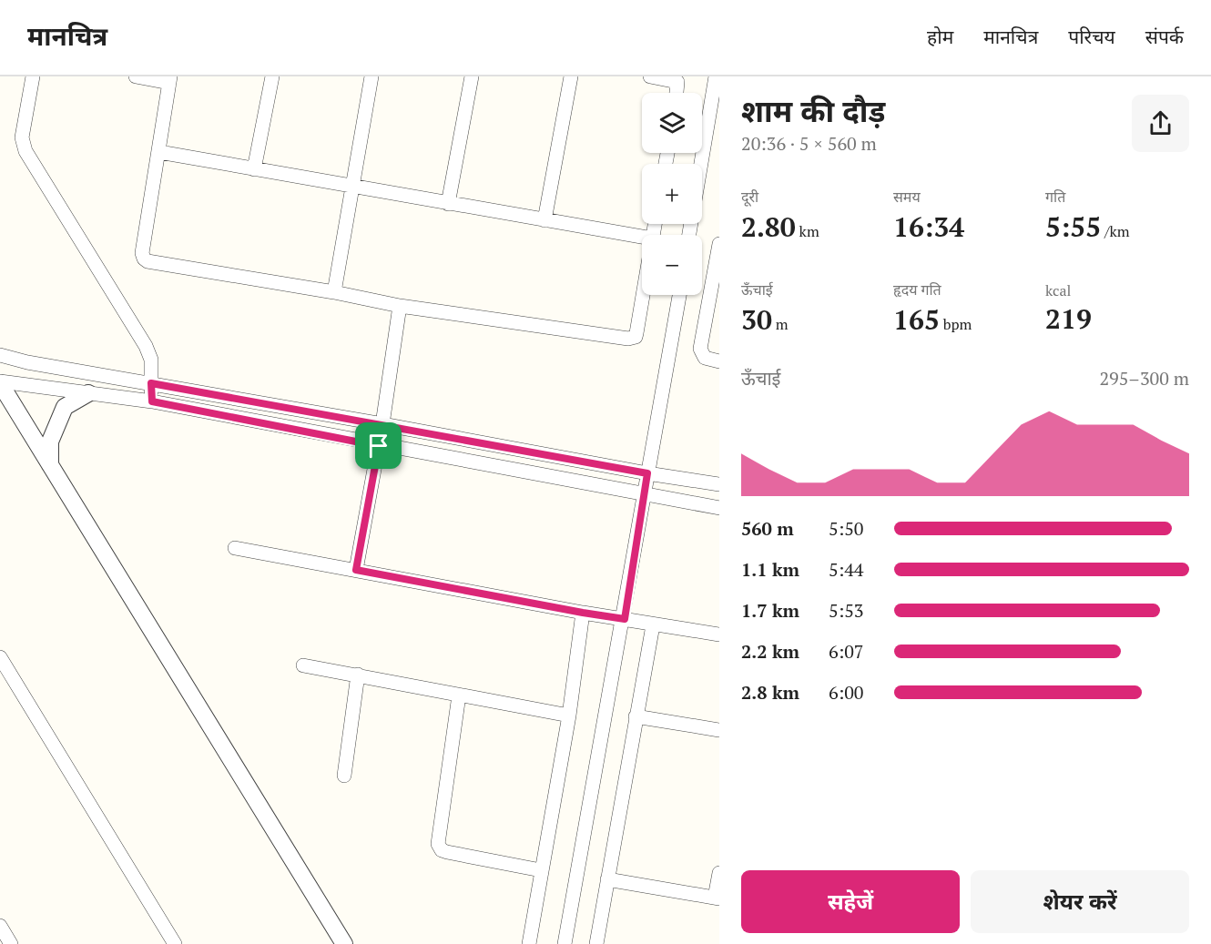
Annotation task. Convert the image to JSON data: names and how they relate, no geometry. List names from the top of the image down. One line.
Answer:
{"page":{"header":"मानचित्र","nav":["होम","मानचित्र","परिचय","संपर्क"],"heading":["शाम की दौड़","20:36 · 5 × 560 m"],"map_buttons":["+","−"],"stats":[["दूरी","2.80 km"],["समय","16:34"],["गति","5:55 /km"],["ऊँचाई","30 m"],["हृदय गति","165 bpm"],["kcal","219"]],"chart":["ऊँचाई","295–300 m"],"list":[{"name":"560 m","note":"5:50"},{"name":"1.1 km","note":"5:44"},{"name":"1.7 km","note":"5:53"},{"name":"2.2 km","note":"6:07"},{"name":"2.8 km","note":"6:00"}],"buttons":["सहेजें","शेयर करें"]}}
